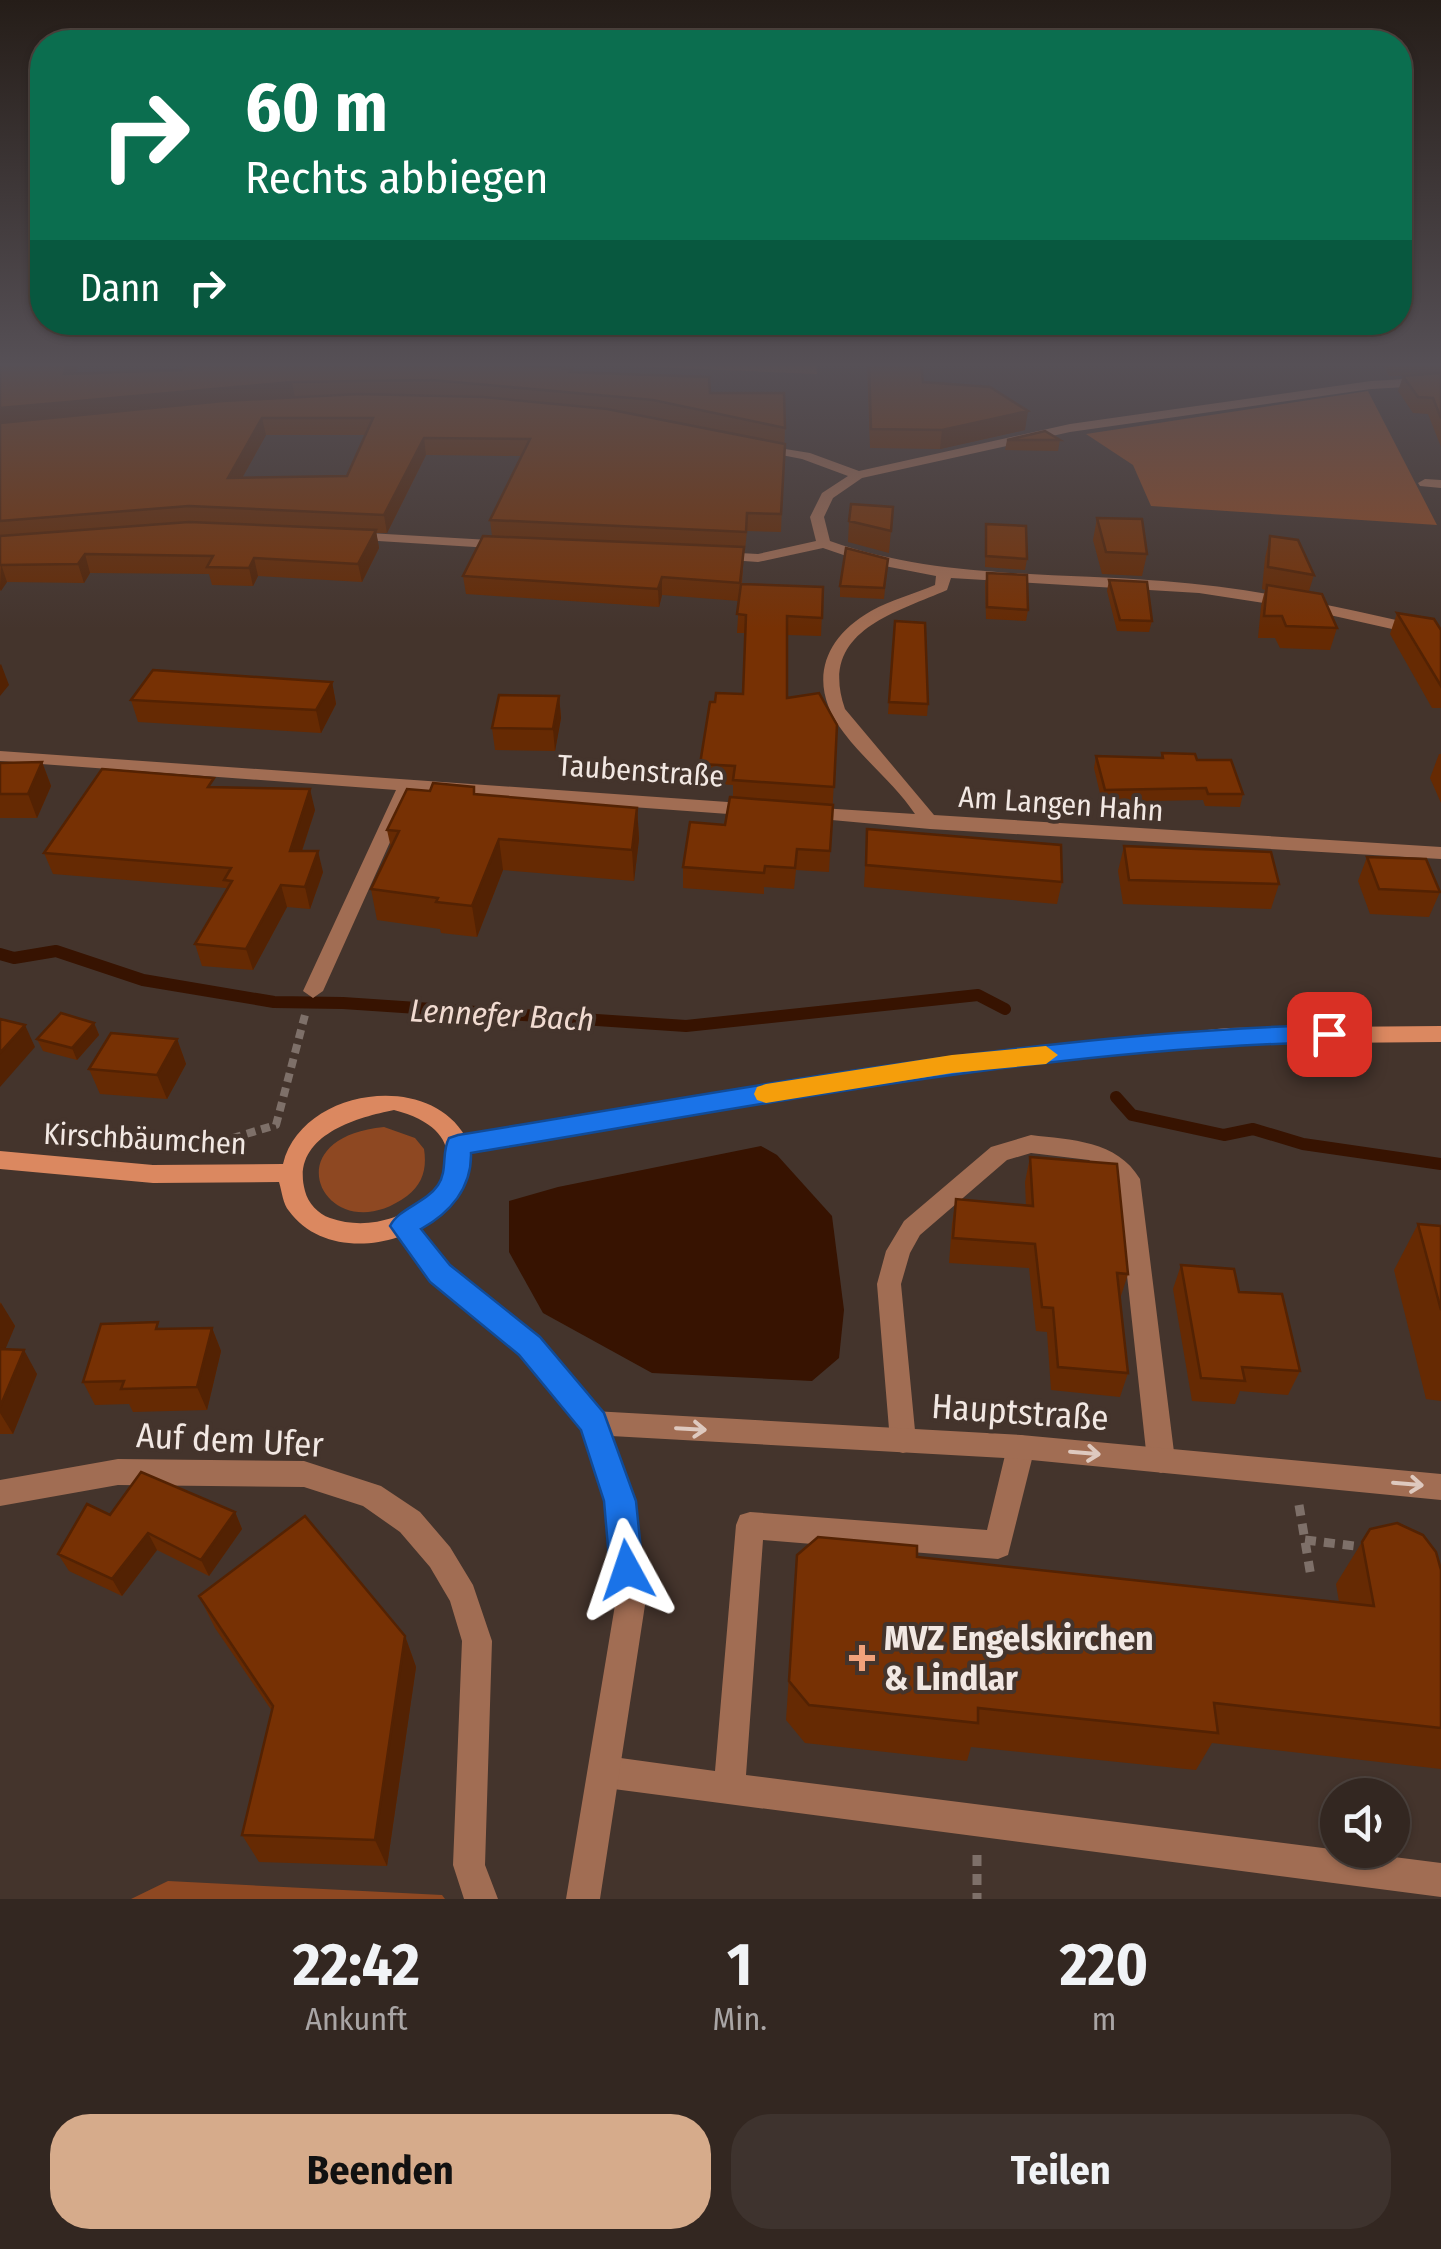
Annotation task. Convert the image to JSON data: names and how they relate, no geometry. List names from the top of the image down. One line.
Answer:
{"streets":{"main road":["Kirschbäumchen"],"street":["Taubenstraße","Am Langen Hahn","Hauptstraße","Auf dem Ufer"]},"crossings":[["Taubenstraße","Am Langen Hahn"]],"one_way":["Hauptstraße"],"water":["Lennefer Bach"],"places":{"health":["MVZ Engelskirchen & Lindlar"]},"page":{"turn":["60 m","Rechts abbiegen"],"then":"Dann","eta":["22:42","Ankunft","1","Min.","220","m"],"buttons":["Beenden","Teilen"]}}
